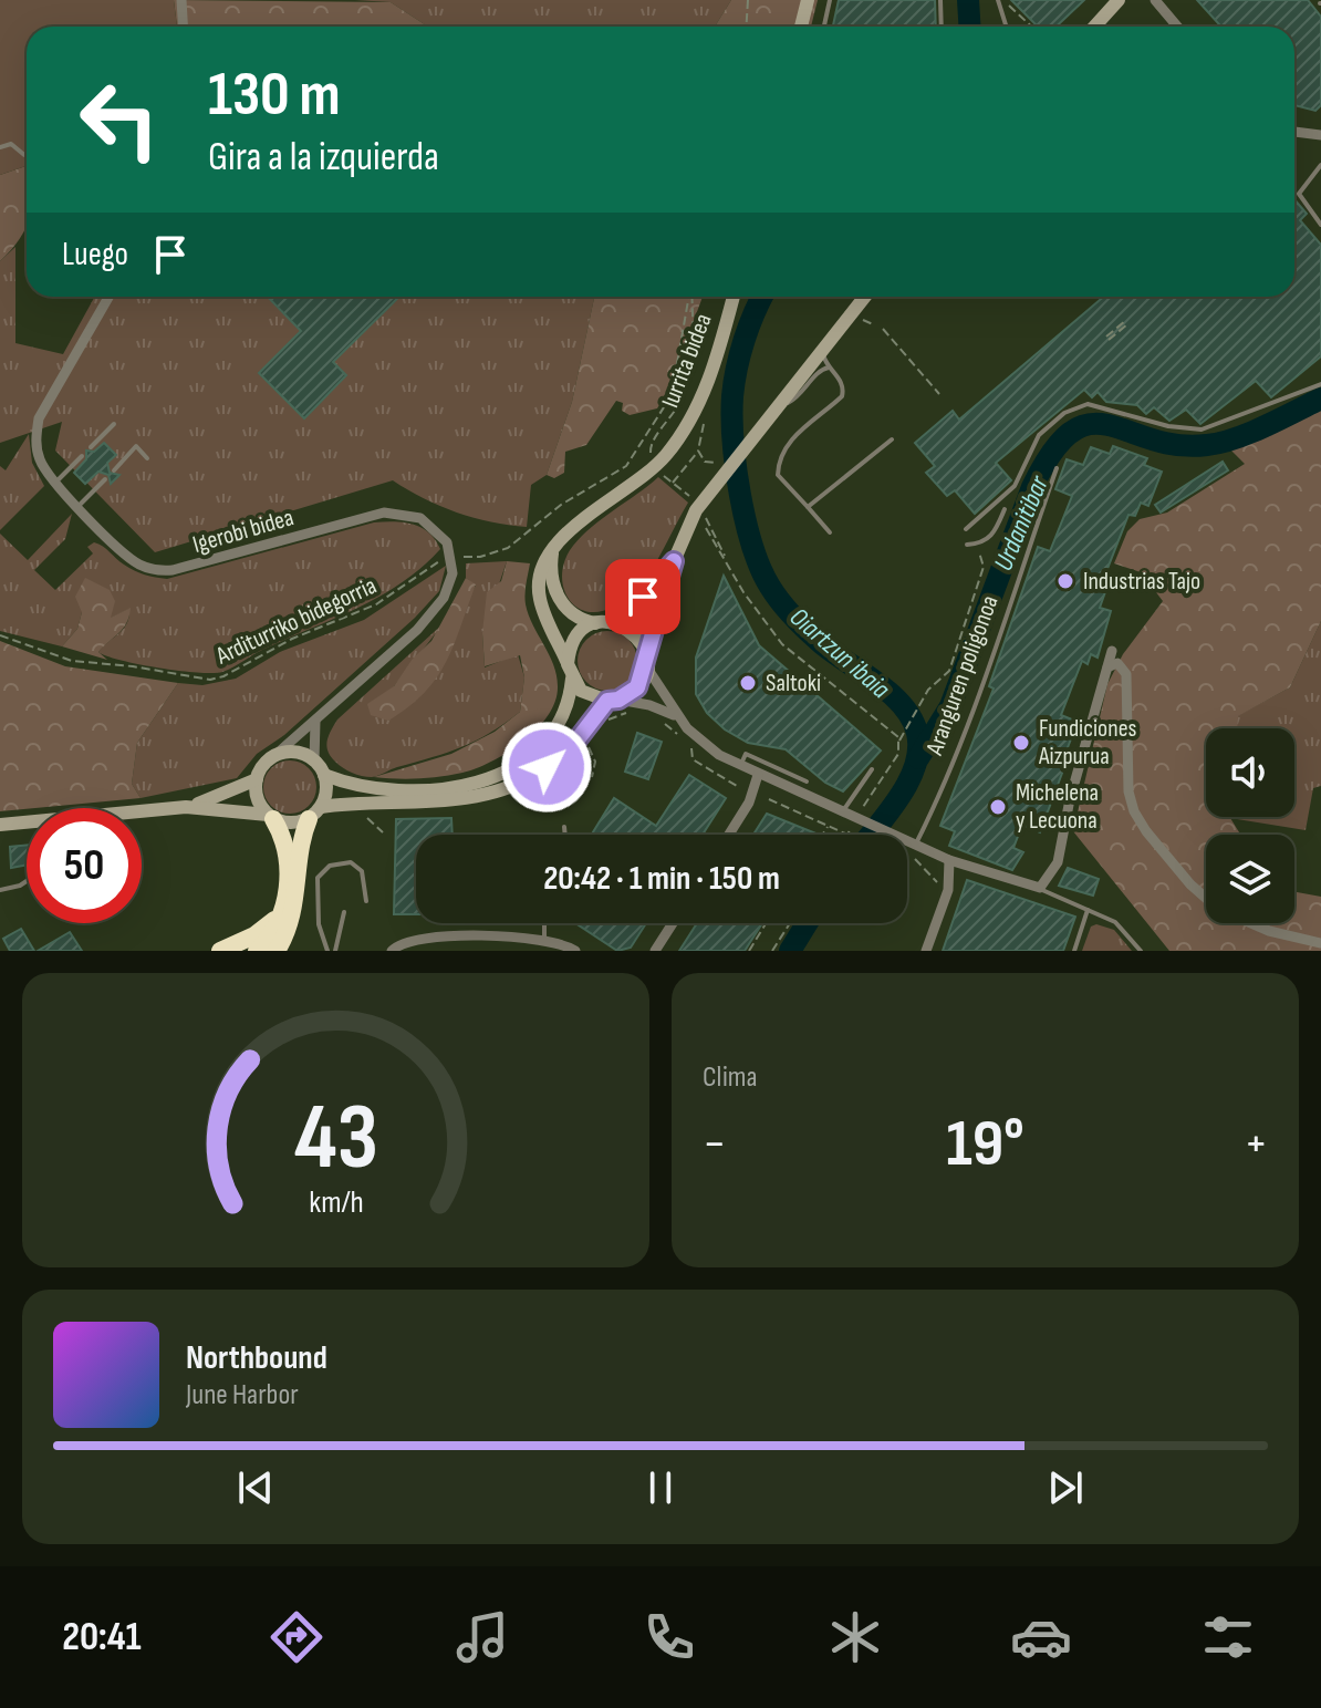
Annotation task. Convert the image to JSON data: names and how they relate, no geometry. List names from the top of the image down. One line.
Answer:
{"streets":{"main road":["Iurrita bidea"],"street":["Igerobi bidea"],"lane":["Aranguren poligonoa"],"path":["Arditurriko bidegorria"]},"water":["Urdanitibar","Oiartzun ibaia"],"places":["Industrias Tajo","Saltoki","Fundiciones Aizpurua","Michelena y Lecuona"],"page":{"turn":["130 m","Gira a la izquierda"],"then":"Luego","limit":"50","trip":"20:42 · 1 min · 150 m","tile":"Clima","heat":["−","19°","+"],"song":["Northbound","June Harbor"],"tabs":"20:41","gauge":["43","km/h"]}}
